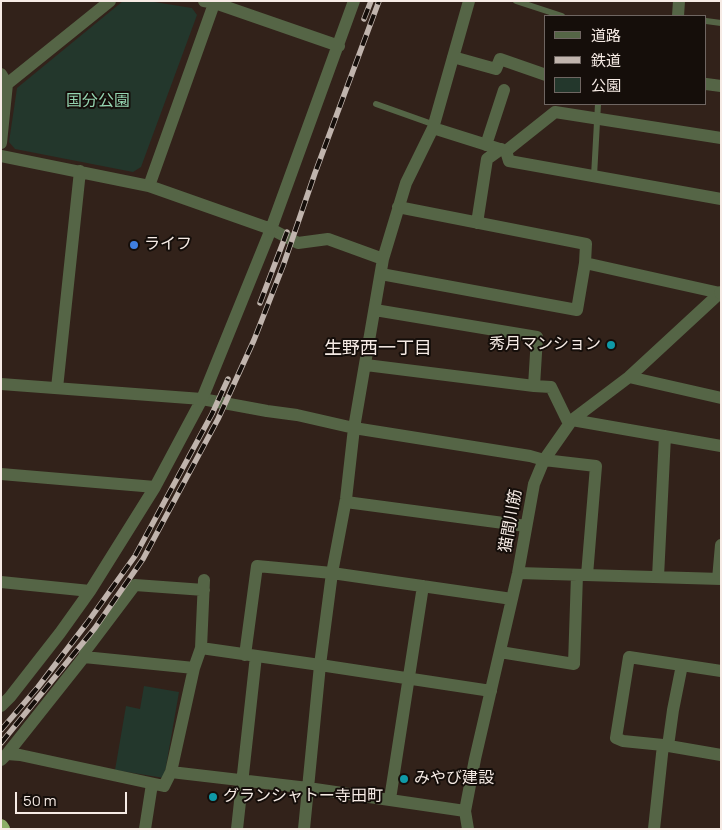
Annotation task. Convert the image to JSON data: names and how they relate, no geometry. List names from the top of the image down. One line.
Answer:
{"streets":{"street":["猫間川筋"]},"districts":["生野西一丁目"],"parks":["国分公園"],"places":["ライフ","秀月マンション","みやび建設","グランシャトー寺田町"],"legend":["道路","鉄道","公園"],"scale_bar":"50 m"}
